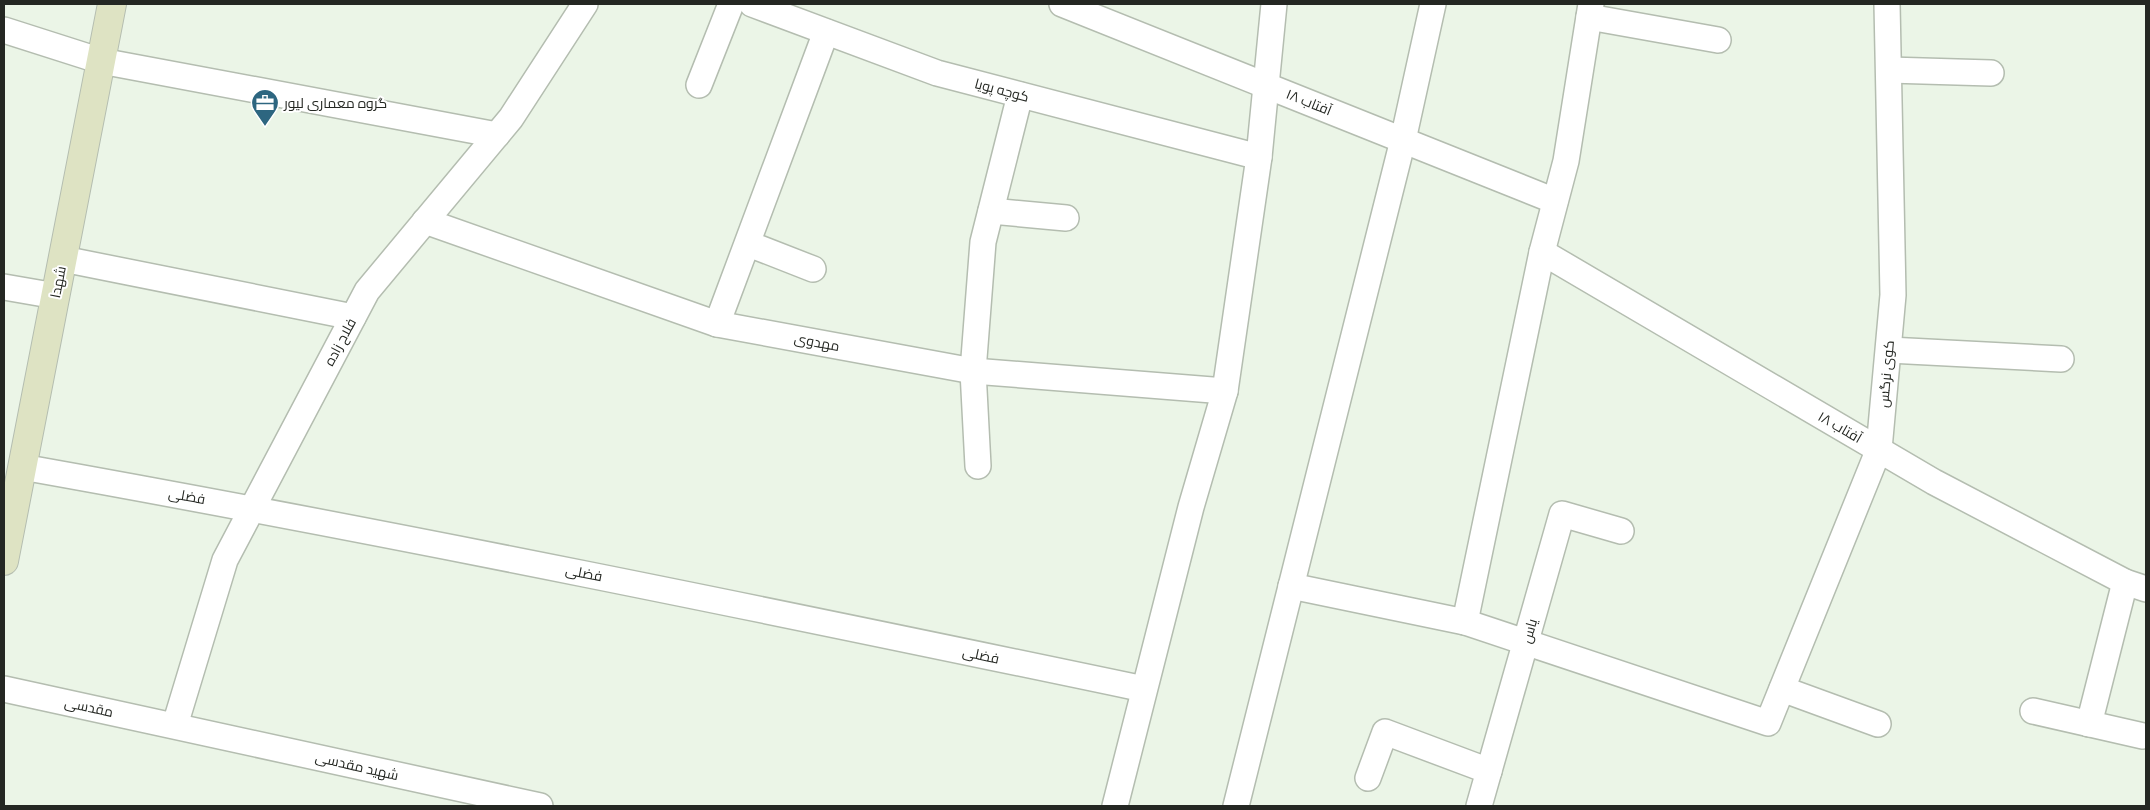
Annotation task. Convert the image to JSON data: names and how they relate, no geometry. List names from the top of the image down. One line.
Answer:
{"streets":{"main road":["شهدا"],"street":["کوچه پویا","آفتاب ۱۸","فلاح زاده","مهدوی","کوی نرگس","فضلی","یاس","مقدسی","شهید مقدسی"]},"crossings":[["آفتاب ۱۸","کوی نرگس"],["شهدا","فضلی"],["فلاح زاده","مهدوی"],["فلاح زاده","فضلی"],["فلاح زاده","مقدسی"],["فلاح زاده","شهید مقدسی"],["کوی نرگس","یاس"],["مقدسی","شهید مقدسی"]],"places":{"office":["گروه معماری لیور"]}}
